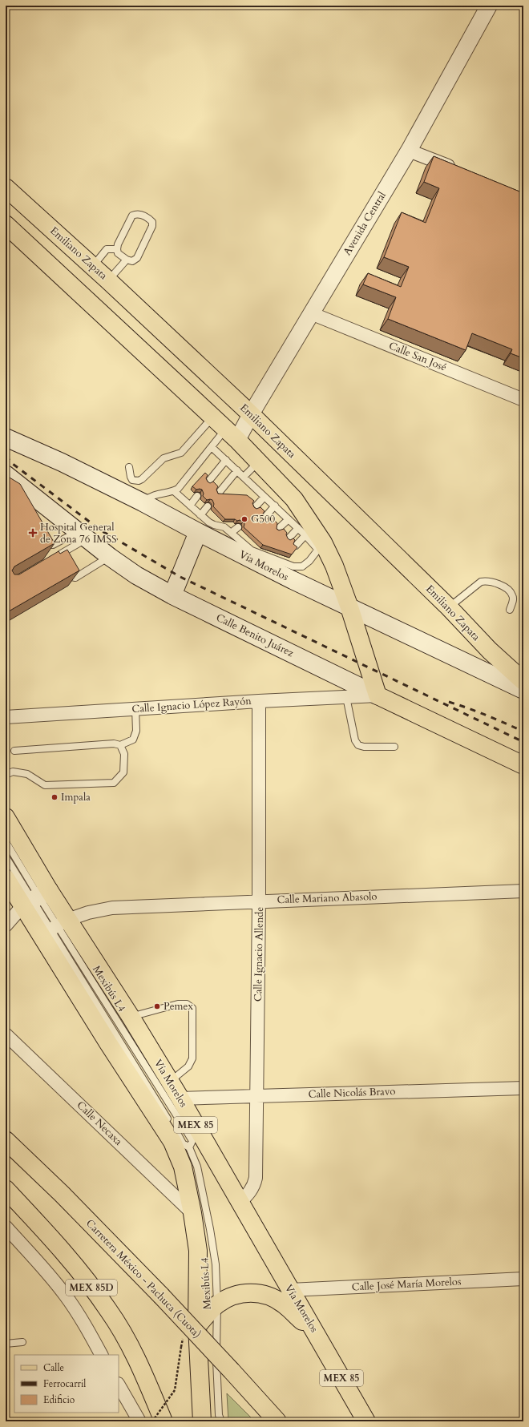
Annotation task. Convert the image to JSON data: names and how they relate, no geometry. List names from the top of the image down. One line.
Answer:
{"streets":{"main road":["Emiliano Zapata","Vía Morelos","Calle Benito Juárez","MEX 85","Carretera México - Pachuca (Cuota)","MEX 85D"],"street":["Avenida Central","Calle San José","Calle Ignacio López Rayón","Calle Mariano Abasolo","Calle Ignacio Allende","Calle Nicolás Bravo","Calle Necaxa","Calle José María Morelos"],"lane":["Mexibús L4"]},"crossings":[["Avenida Central","Emiliano Zapata"],["Avenida Central","Calle San José"],["Vía Morelos","Calle Mariano Abasolo"],["Vía Morelos","Calle Ignacio Allende"],["Vía Morelos","Mexibús L4"],["Vía Morelos","Calle Nicolás Bravo"],["Vía Morelos","Calle Necaxa"],["Vía Morelos","Calle José María Morelos"],["Calle Benito Juárez","Calle Ignacio López Rayón"],["Calle Ignacio López Rayón","Calle Ignacio Allende"],["Calle Mariano Abasolo","Calle Ignacio Allende"],["Calle Mariano Abasolo","Mexibús L4"],["Calle Ignacio Allende","Calle Nicolás Bravo"]],"places":{"other":["G500","Impala","Pemex"],"health":["Hospital General de Zona 76 IMSS"]},"legend":["Calle","Ferrocarril","Edificio"]}
